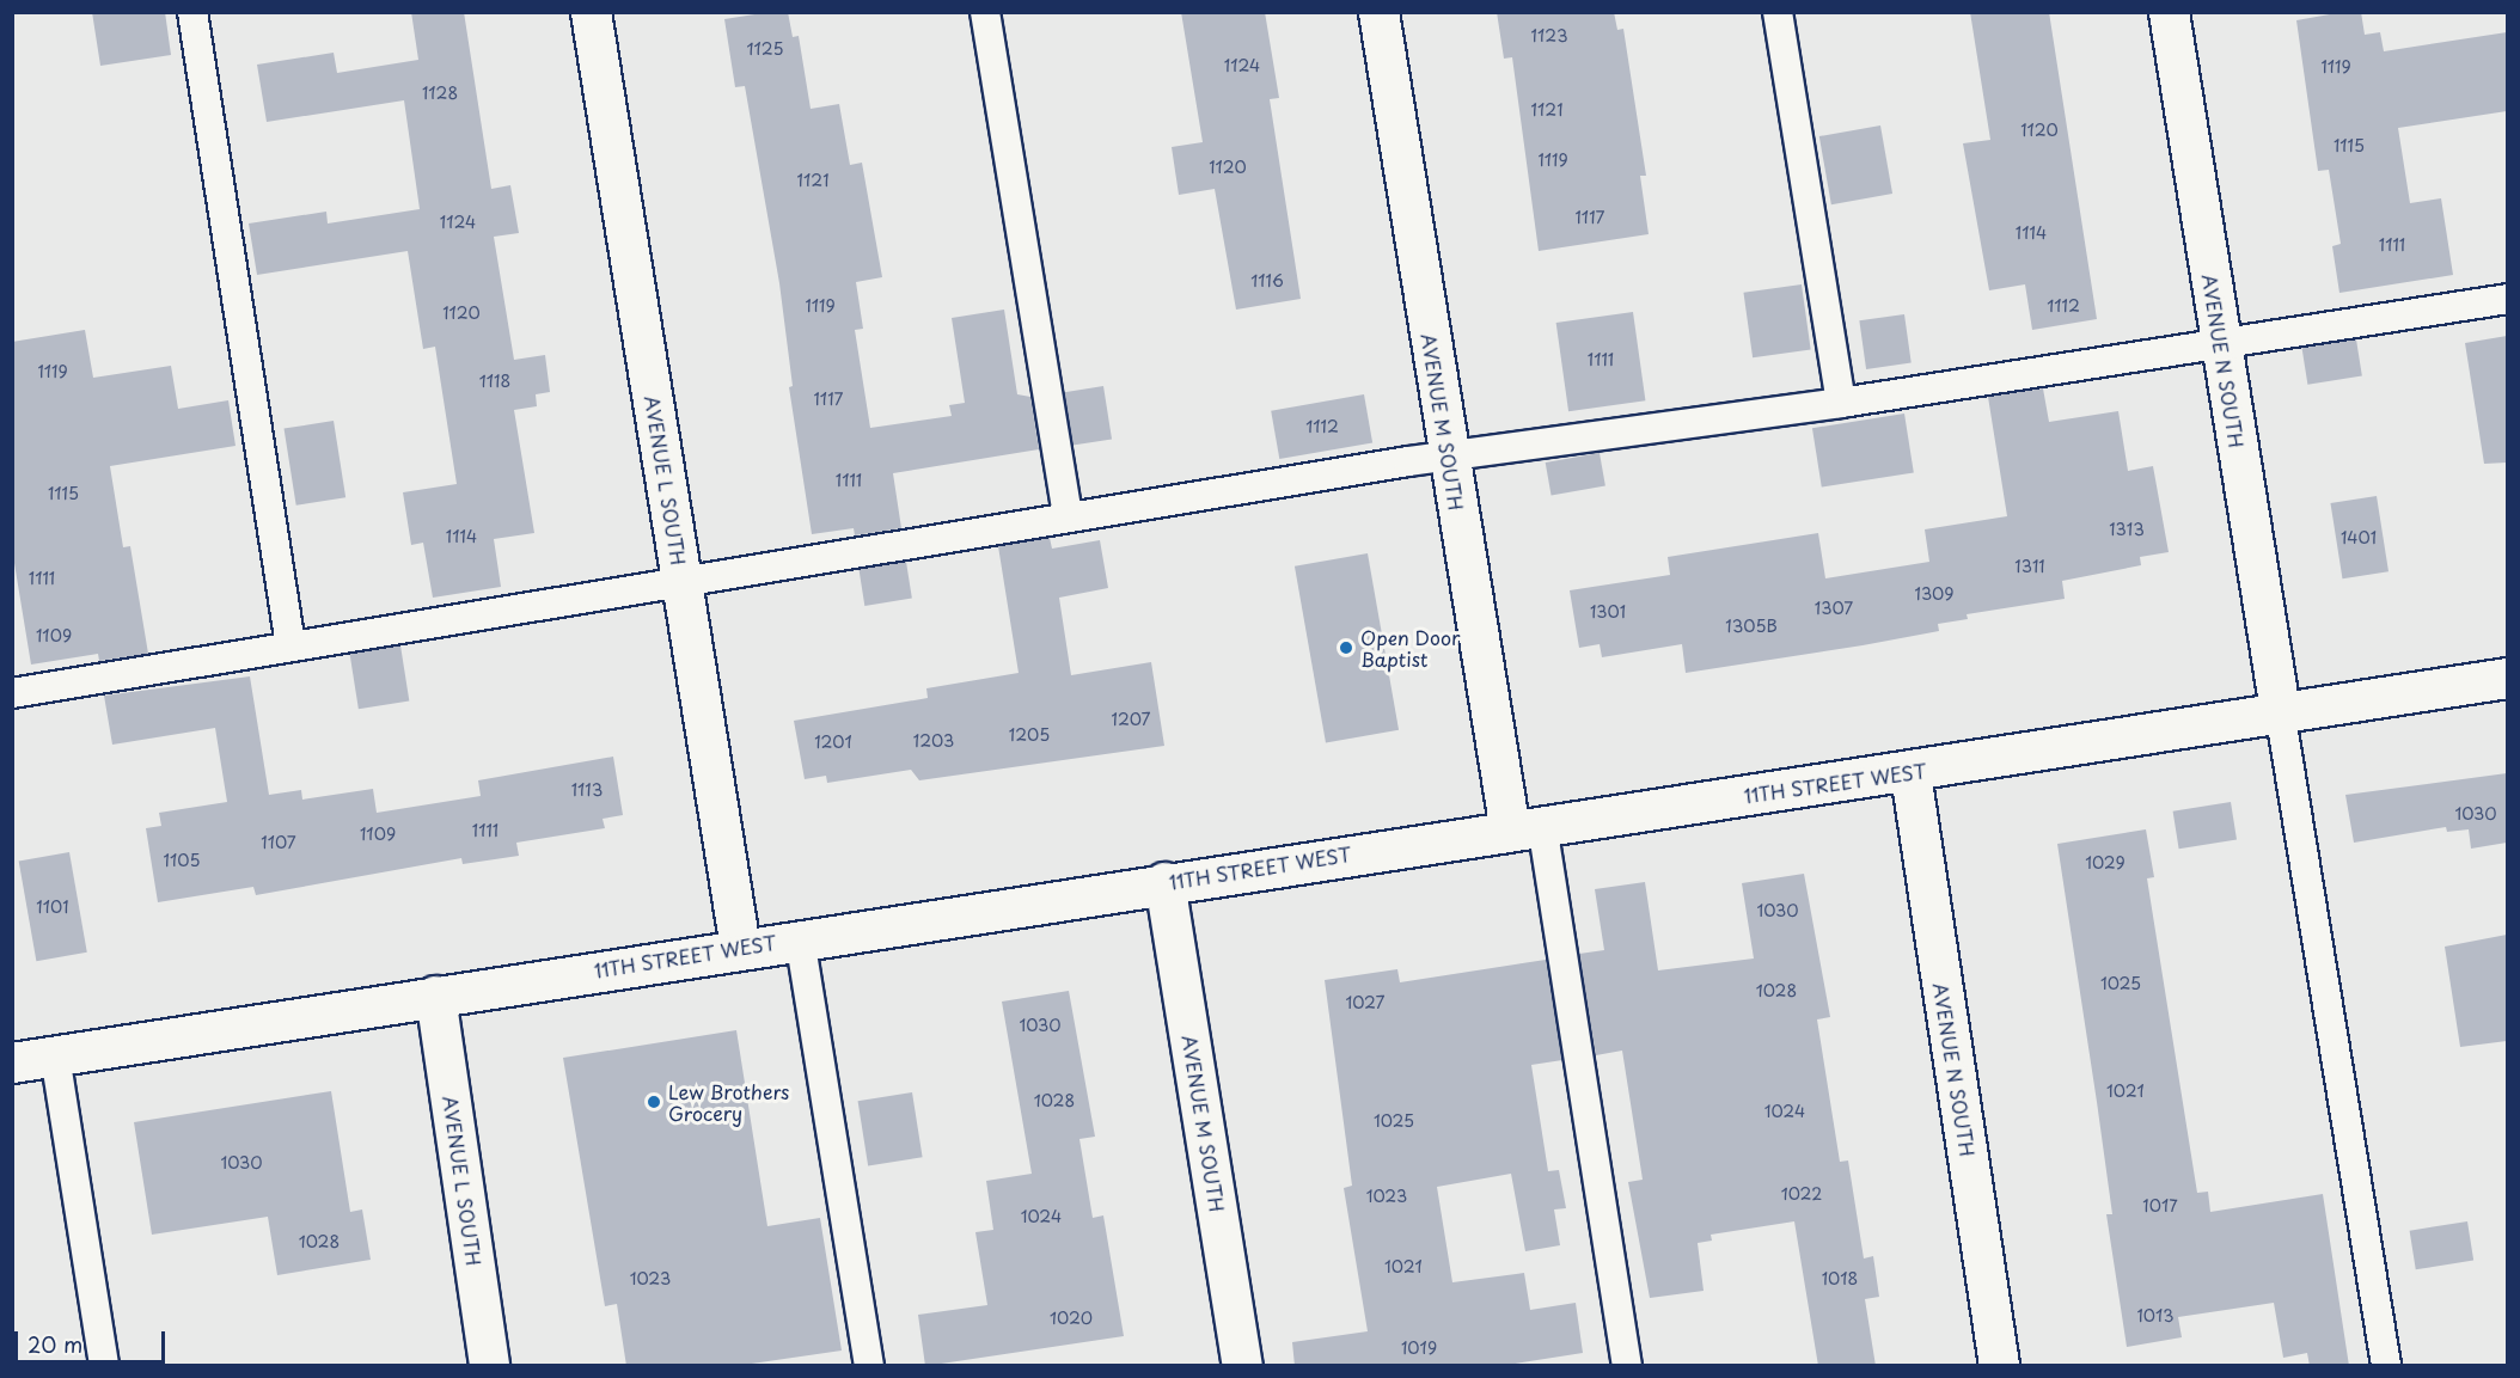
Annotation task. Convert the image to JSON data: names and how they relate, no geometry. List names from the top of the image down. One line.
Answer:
{"streets":{"street":["AVENUE N SOUTH","AVENUE M SOUTH","AVENUE L SOUTH","11TH STREET WEST"]},"crossings":[["AVENUE N SOUTH","11TH STREET WEST"],["AVENUE M SOUTH","11TH STREET WEST"],["AVENUE L SOUTH","11TH STREET WEST"]],"places":["Open Door Baptist","Lew Brothers Grocery"],"house_numbers":["1123","1125","1124","1119","1128","1121","1120","1115","1119","1120","1121","1117","1124","1114","1111","1116","1119","1112","1120","1111","1119","1118","1117","1112","1111","1115","1313","1114","1401","1311","1111","1309","1307","1301","1305B","1109","1207","1205","1203","1201","1113","1030","1111","1109","1107","1105","1029","1101","1030","1025","1028","1027","1030","1021","1028","1024","1025","1030","1022","1023","1017","1024","1028","1021","1023","1018","1013","1020","1019"],"scale_bar":"20 m"}
